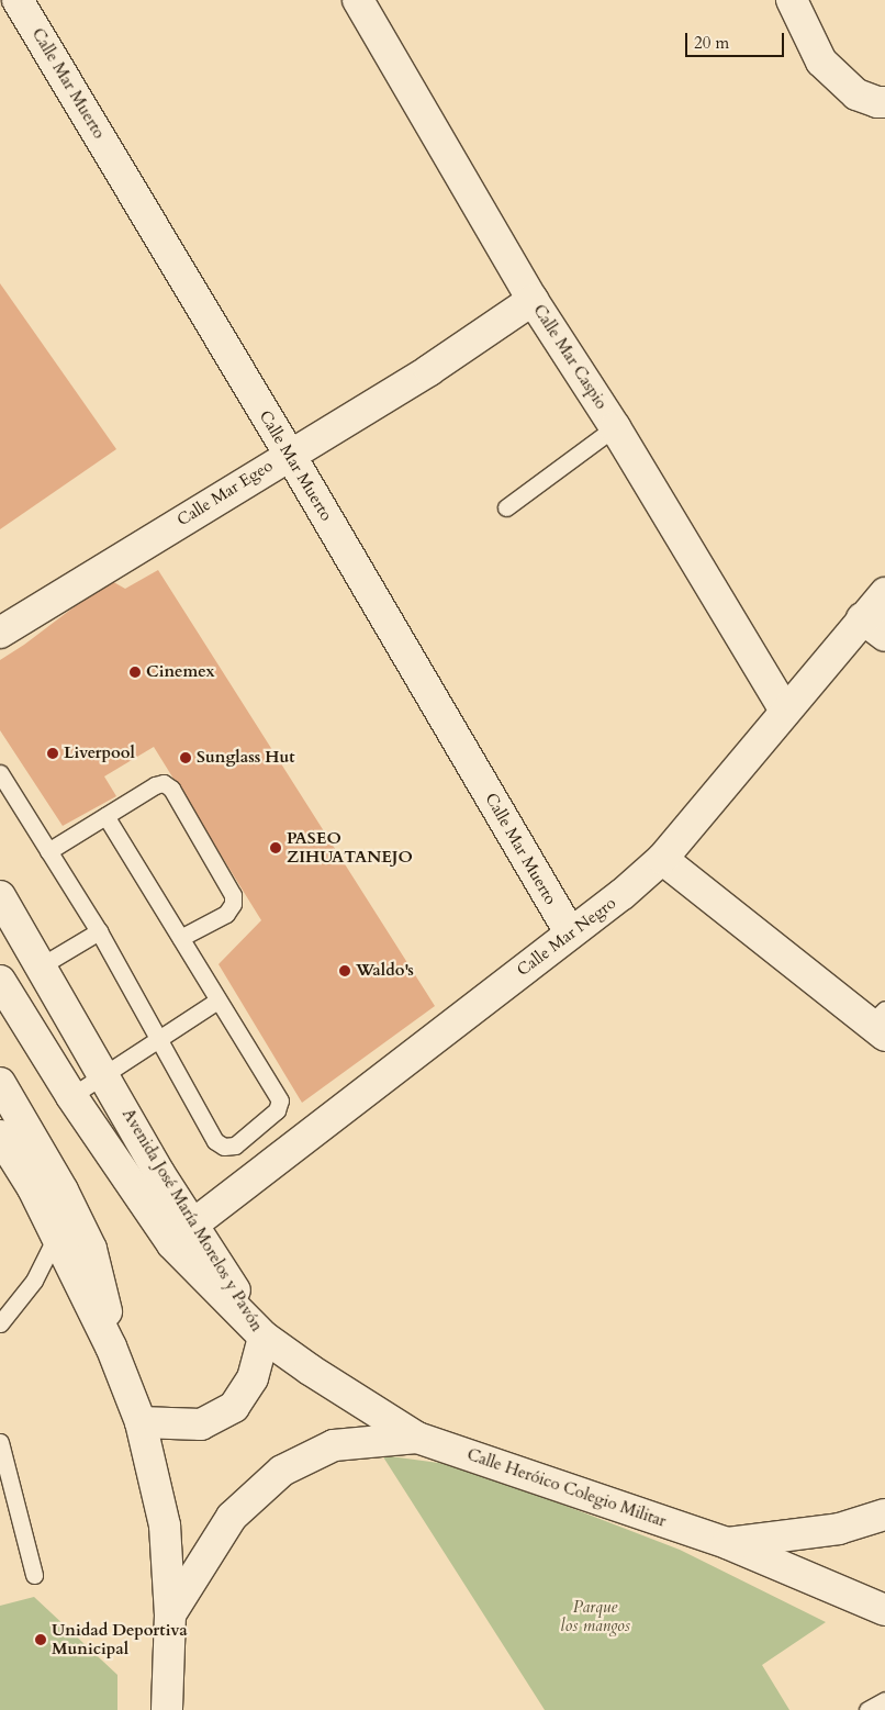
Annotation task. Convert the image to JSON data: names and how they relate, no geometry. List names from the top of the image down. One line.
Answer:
{"streets":{"street":["Calle Mar Muerto","Calle Mar Caspio","Calle Mar Egeo","Calle Mar Negro","Avenida José María Morelos y Pavón","Calle Heróico Colegio Militar"]},"crossings":[["Calle Mar Muerto","Calle Mar Egeo"],["Calle Mar Muerto","Calle Mar Negro"],["Calle Mar Caspio","Calle Mar Egeo"],["Calle Mar Caspio","Calle Mar Negro"],["Calle Mar Negro","Avenida José María Morelos y Pavón"],["Avenida José María Morelos y Pavón","Calle Heróico Colegio Militar"]],"parks":["Parque los mangos"],"places":["Cinemex","Liverpool","Sunglass Hut","PASEO ZIHUATANEJO","Waldo's","Unidad Deportiva Municipal"],"scale_bar":"20 m"}
